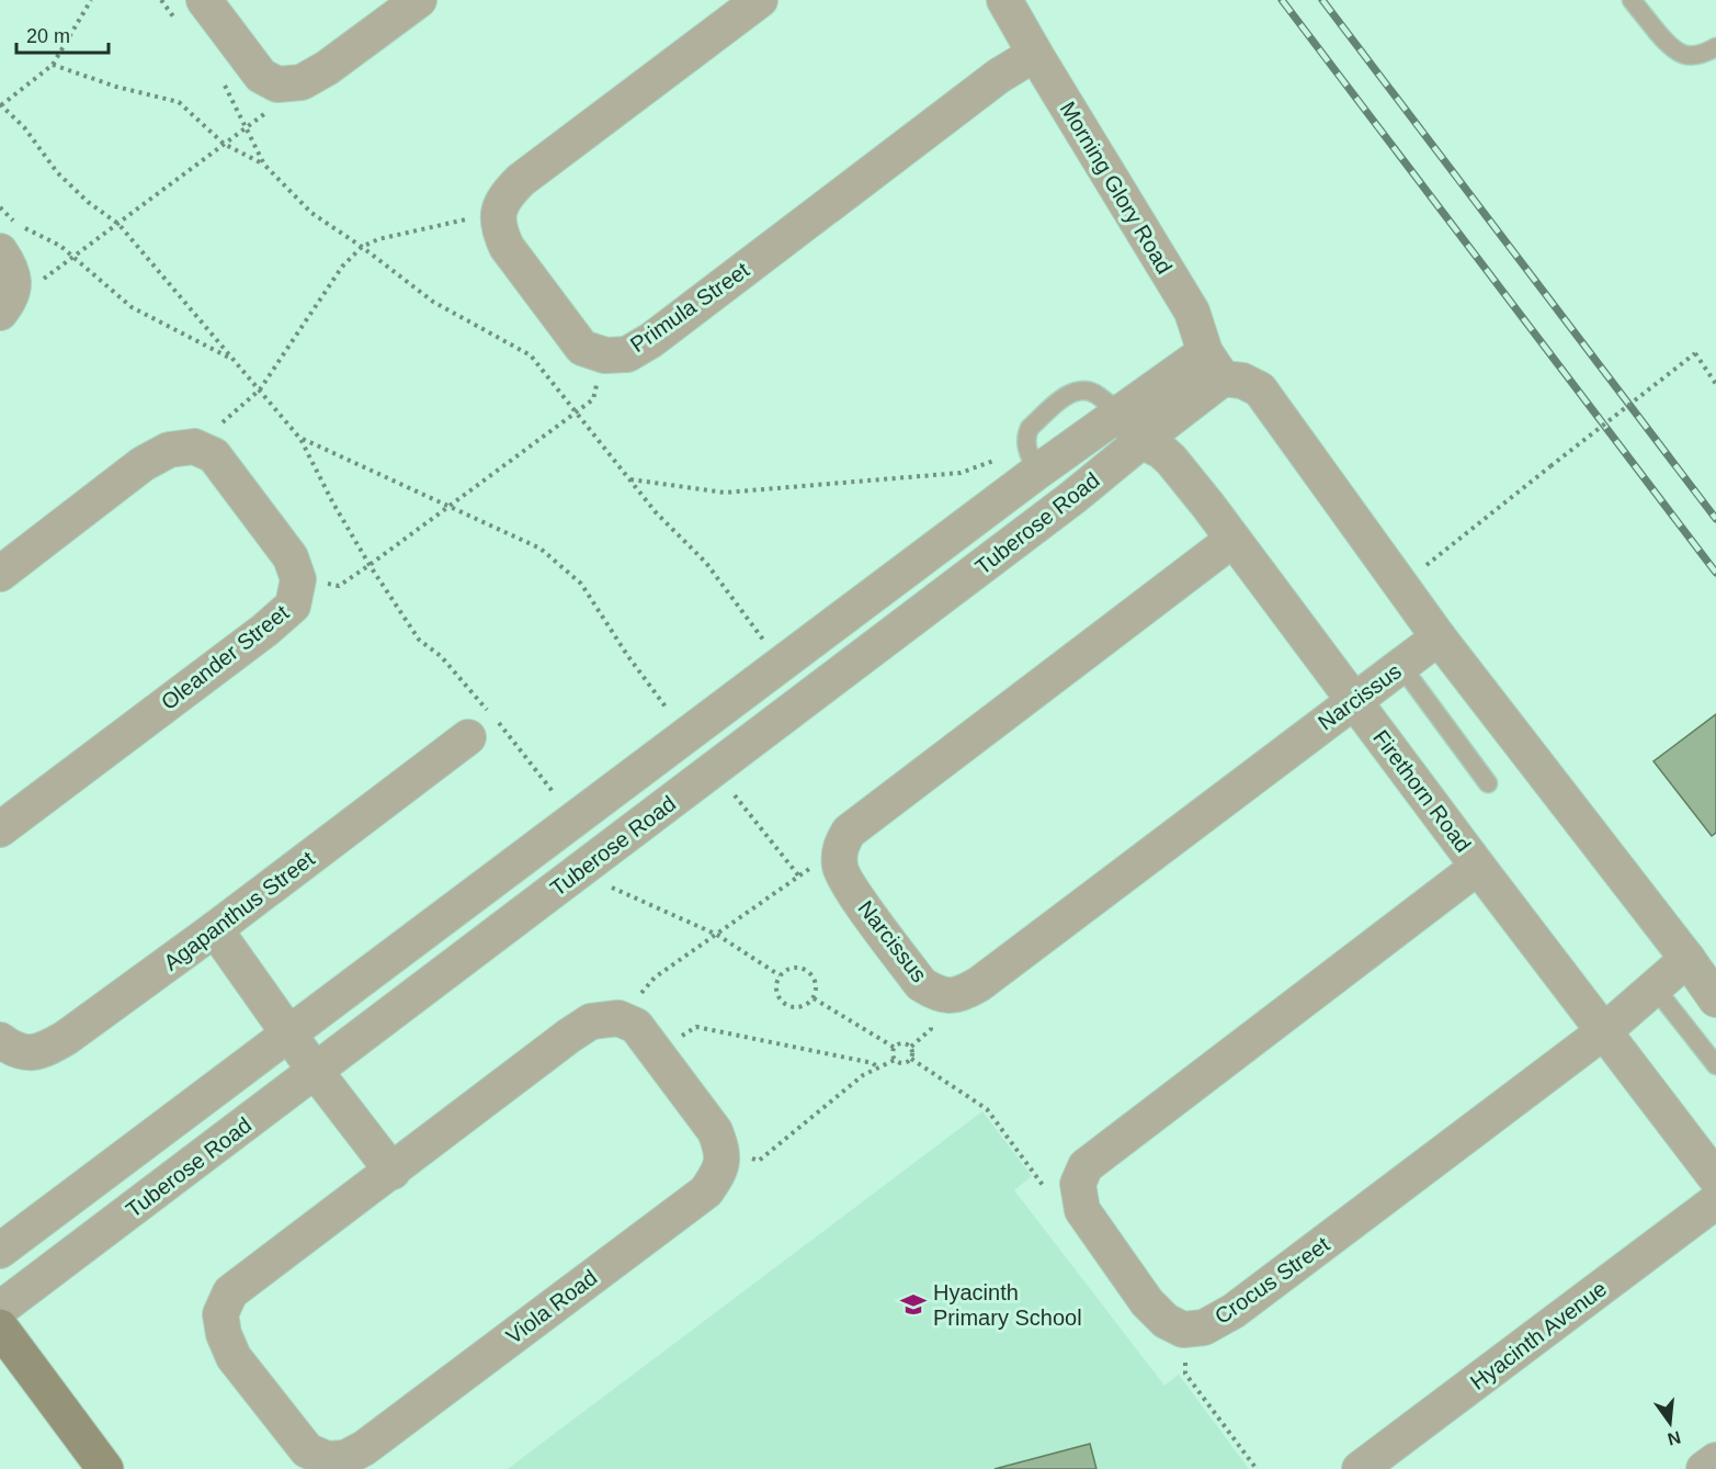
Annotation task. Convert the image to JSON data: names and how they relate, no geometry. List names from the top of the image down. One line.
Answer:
{"streets":{"street":["Morning Glory Road","Primula Street","Tuberose Road","Oleander Street","Narcissus","Firethorn Road","Agapanthus Street","Crocus Street","Viola Road","Hyacinth Avenue"]},"crossings":[["Morning Glory Road","Primula Street"],["Morning Glory Road","Tuberose Road"],["Tuberose Road","Firethorn Road"],["Narcissus","Firethorn Road"],["Firethorn Road","Crocus Street"]],"places":{"school or university":["Hyacinth Primary School"]},"scale_bar":"20 m","north":"bottom"}
